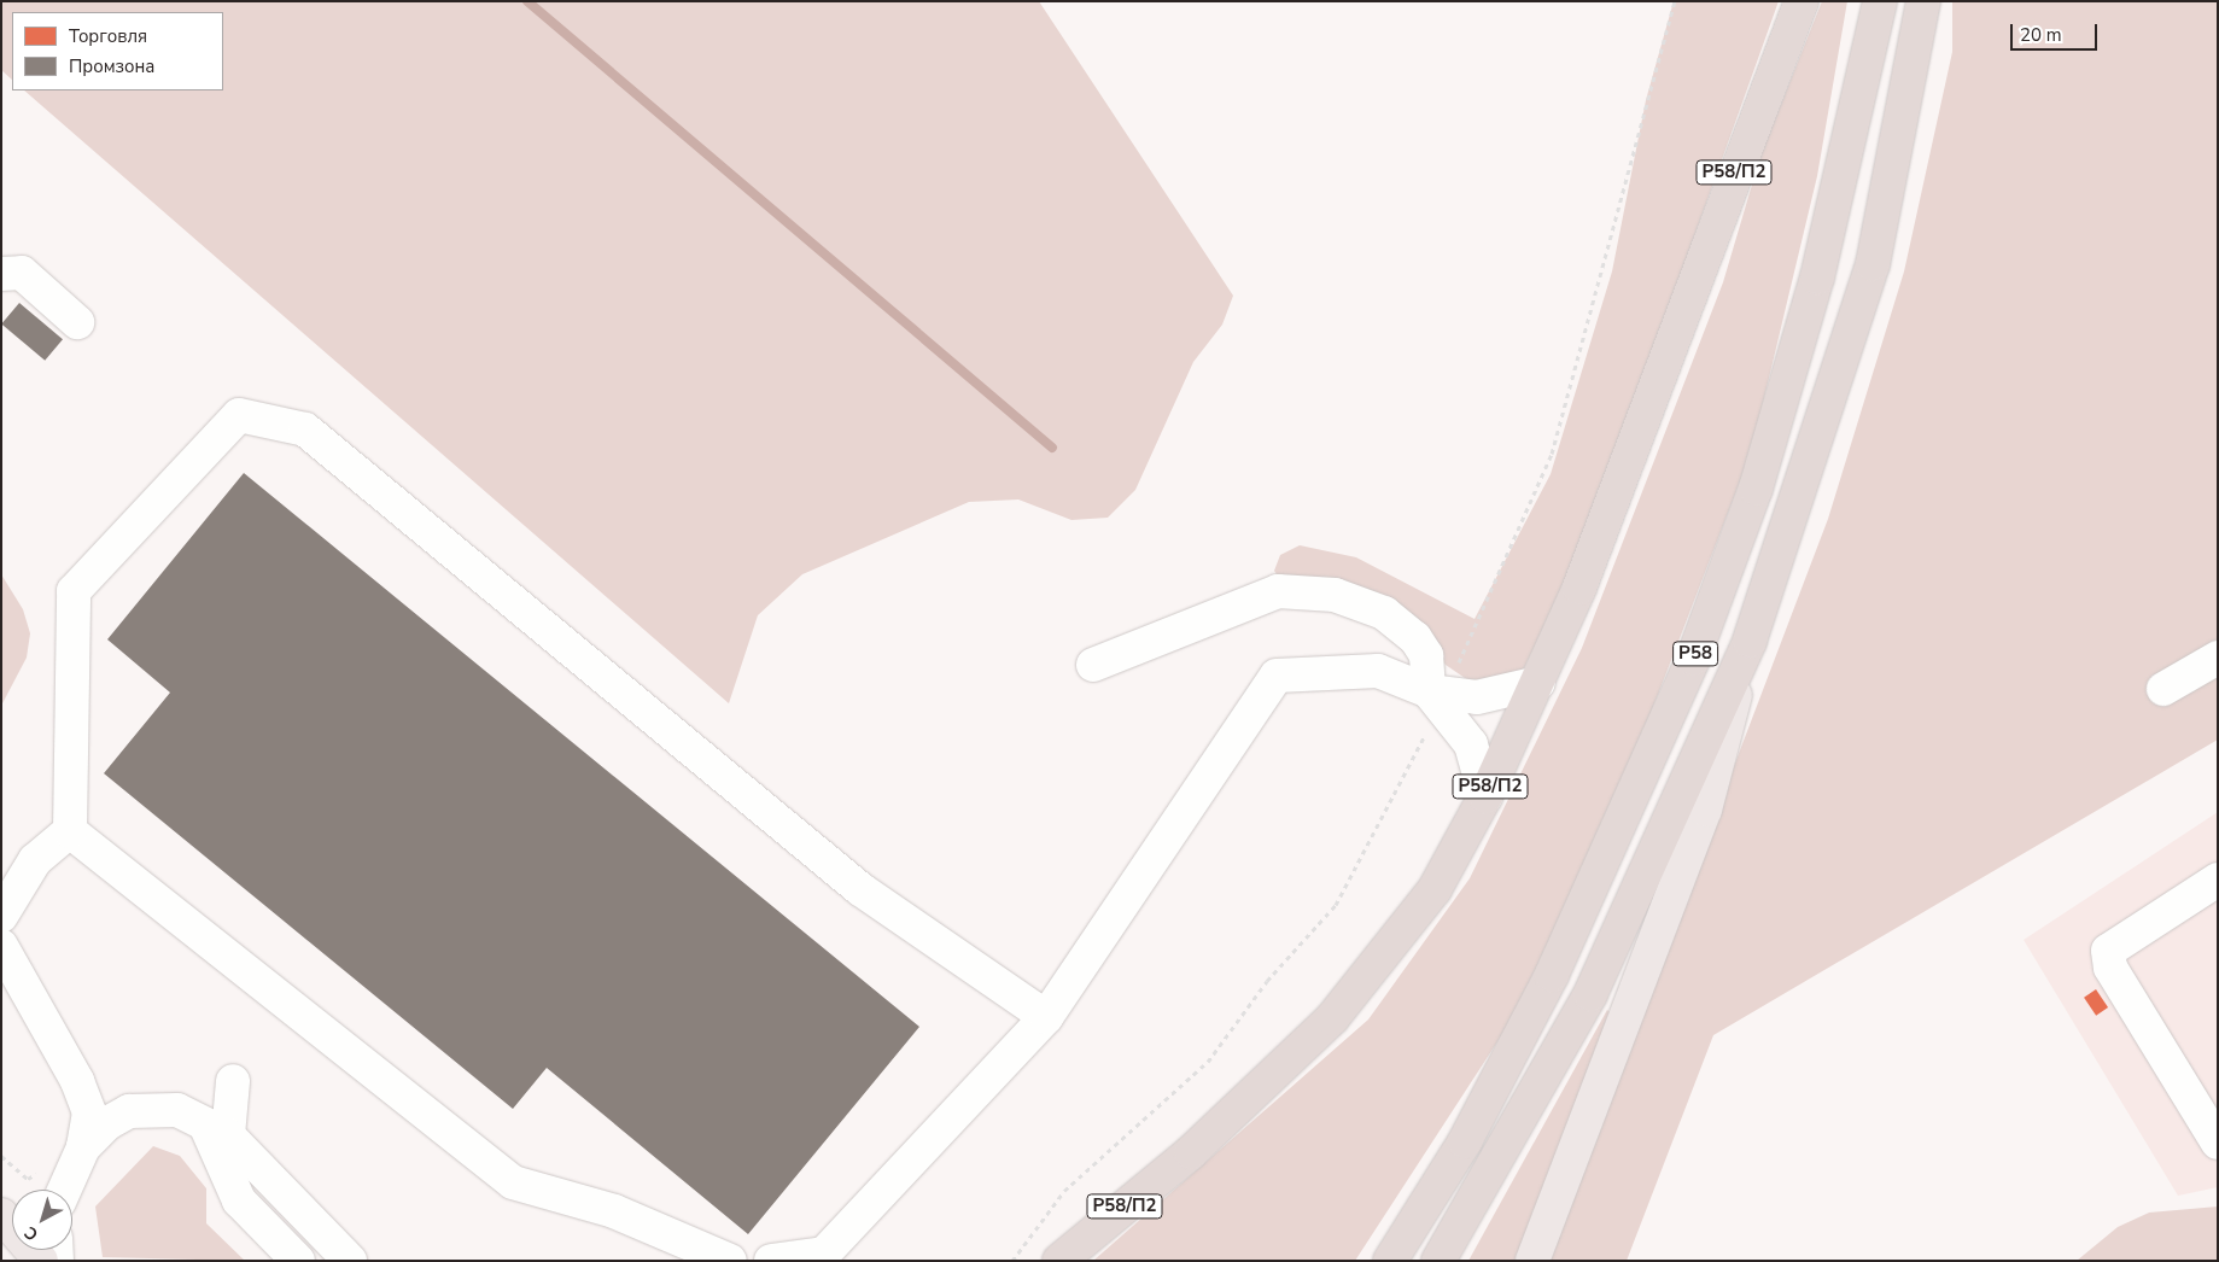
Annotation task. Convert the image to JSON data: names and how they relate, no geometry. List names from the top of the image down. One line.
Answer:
{"streets":{"highway":["Р58/П2","Р58"]},"legend":["Торговля","Промзона"],"scale_bar":"20 m","north":"bottom left"}
